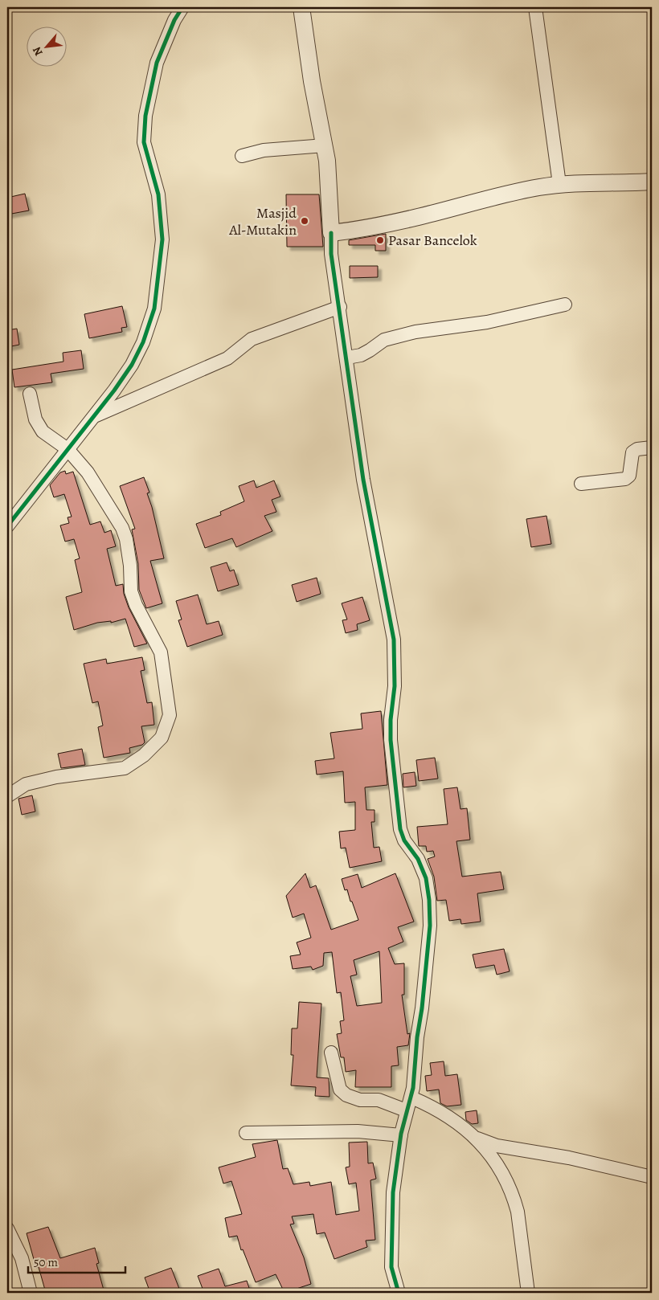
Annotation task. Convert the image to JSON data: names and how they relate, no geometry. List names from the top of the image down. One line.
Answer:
{"places":["Masjid Al-Mutakin","Pasar Bancelok"],"scale_bar":"50 m","north":"bottom left"}
